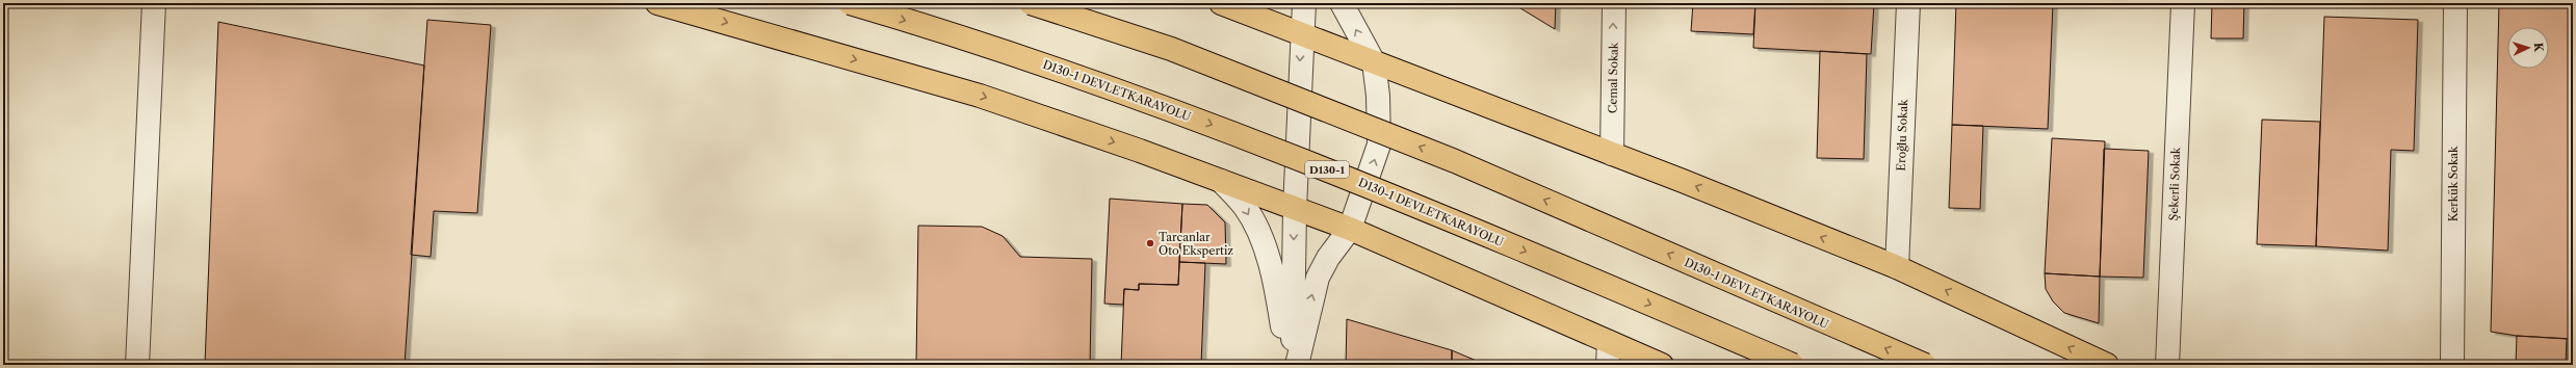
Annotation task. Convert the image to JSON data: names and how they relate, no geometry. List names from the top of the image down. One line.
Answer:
{"streets":{"highway":["D130-1 DEVLETKARAYOLU","D130-1"],"street":["Cemal Sokak","Eroğlu Sokak","Şekerli Sokak","Kerkük Sokak"]},"one_way":["Cemal Sokak"],"places":["Tarcanlar Oto Ekspertiz"],"north":"right"}
